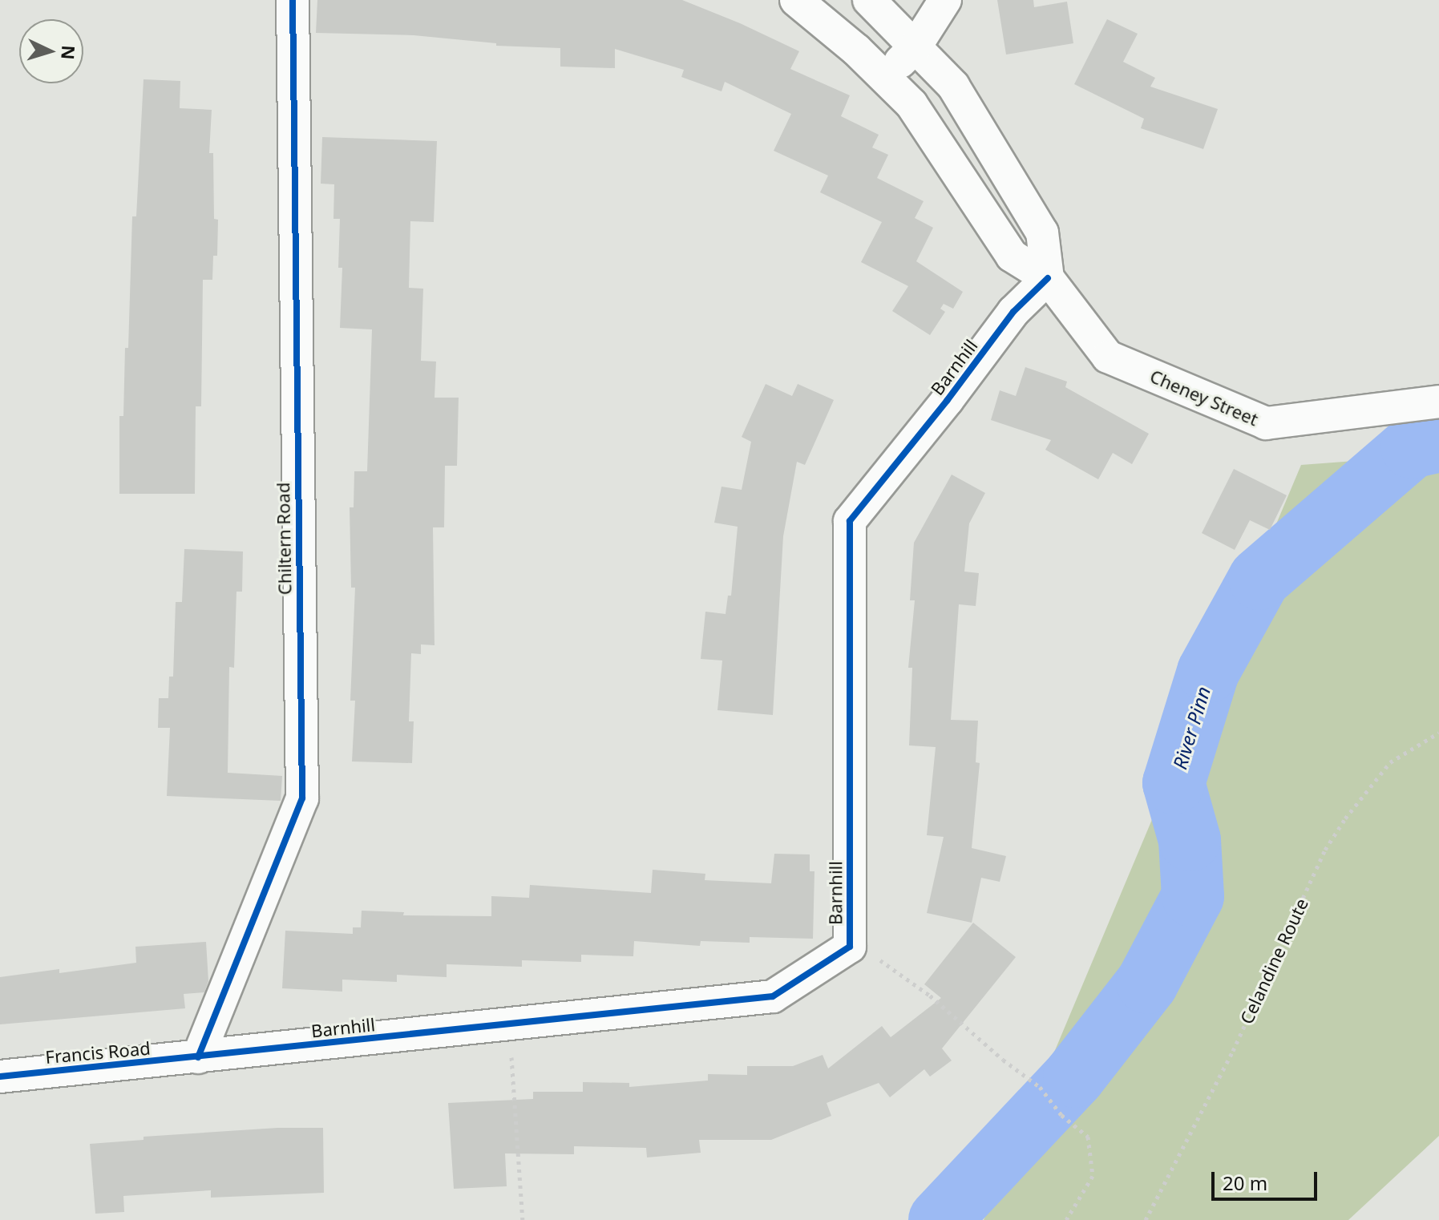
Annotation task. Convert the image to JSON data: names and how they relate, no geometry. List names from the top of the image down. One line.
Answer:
{"streets":{"street":["Barnhill","Cheney Street","Chiltern Road","Francis Road"],"path":["Celandine Route"]},"crossings":[["Barnhill","Cheney Street"],["Barnhill","Chiltern Road"],["Barnhill","Francis Road"],["Chiltern Road","Francis Road"]],"water":["River Pinn"],"scale_bar":"20 m","north":"right"}
